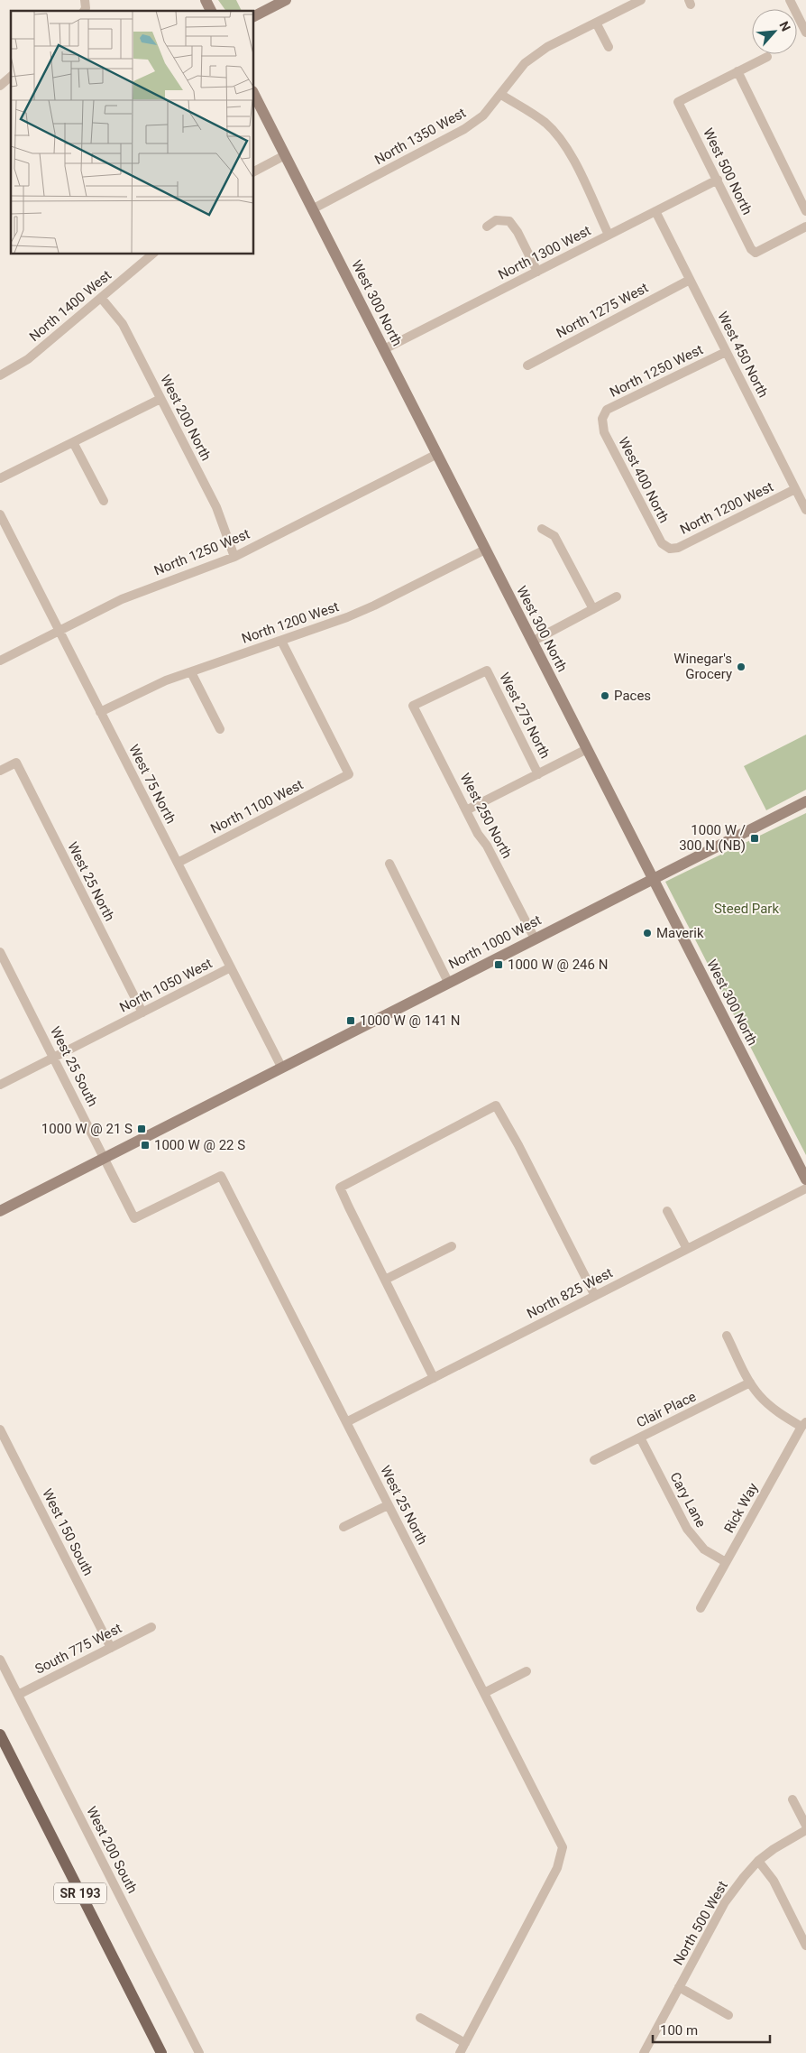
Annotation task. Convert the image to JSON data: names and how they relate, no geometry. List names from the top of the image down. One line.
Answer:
{"streets":{"main road":["West 300 North","North 1000 West","SR 193"],"street":["North 1350 West","West 500 North","North 1300 West","North 1400 West","North 1275 West","West 450 North","North 1250 West","West 200 North","West 400 North","North 1200 West","West 275 North","West 75 North","North 1100 West","West 250 North","West 25 North","North 1050 West","West 25 South","North 825 West","Clair Place","Cary Lane","Rick Way","West 150 South","South 775 West","West 200 South","North 500 West"]},"crossings":[["North 1350 West","West 300 North"],["West 500 North","North 1300 West"],["North 1300 West","West 300 North"],["North 1300 West","West 450 North"],["West 300 North","North 1250 West"],["West 300 North","North 1200 West"],["West 300 North","North 1000 West"],["North 1400 West","West 200 North"],["North 1275 West","West 450 North"],["West 450 North","North 1250 West"],["West 450 North","North 1200 West"],["North 1250 West","West 200 North"],["North 1250 West","West 400 North"],["North 1250 West","West 75 North"],["West 400 North","North 1200 West"],["North 1200 West","West 75 North"],["North 1200 West","North 1100 West"],["West 275 North","West 250 North"],["West 75 North","North 1100 West"],["West 75 North","North 1000 West"],["West 75 North","North 1050 West"],["West 250 North","North 1000 West"],["West 25 North","North 1050 West"],["West 25 North","West 25 South"],["West 25 North","North 825 West"],["North 1000 West","West 25 South"],["North 1050 West","West 25 South"],["Clair Place","Cary Lane"],["Cary Lane","Rick Way"],["West 150 South","South 775 West"],["South 775 West","West 200 South"]],"parks":["Steed Park"],"places":{"other":["Winegar's Grocery","Paces","Maverik"],"transit":["1000 W / 300 N (NB)","1000 W @ 246 N","1000 W @ 141 N","1000 W @ 21 S","1000 W @ 22 S"]},"scale_bar":"100 m","north":"top right"}
